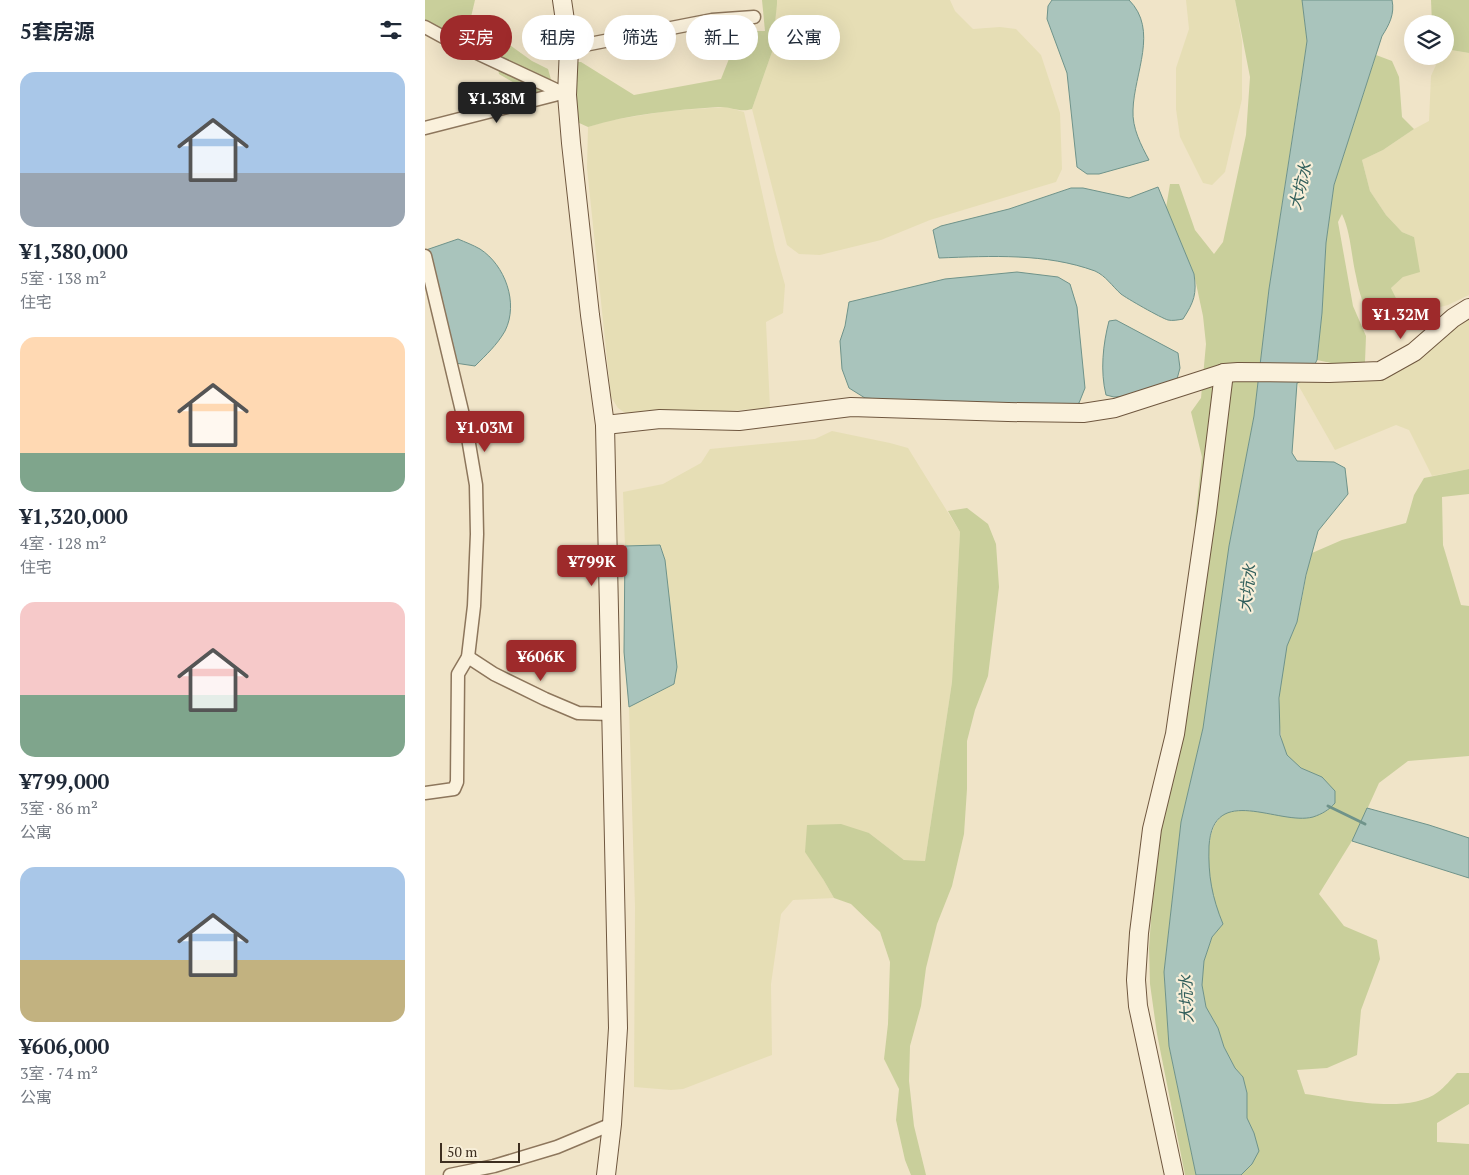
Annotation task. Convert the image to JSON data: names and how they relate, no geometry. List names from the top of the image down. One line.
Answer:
{"water":["大坑水"],"scale_bar":"50 m","page":{"heading":"5套房源","chip":["买房","租房","筛选","新上","公寓"],"list":[{"name":"¥1,380,000","note":"5室 · 138 m² · 住宅"},{"name":"¥1,320,000","note":"4室 · 128 m² · 住宅"},{"name":"¥799,000","note":"3室 · 86 m² · 公寓"},{"name":"¥606,000","note":"3室 · 74 m² · 公寓"}],"price":["¥1.38M","¥1.32M","¥1.03M","¥799K","¥606K"],"scale":"50 m"}}
